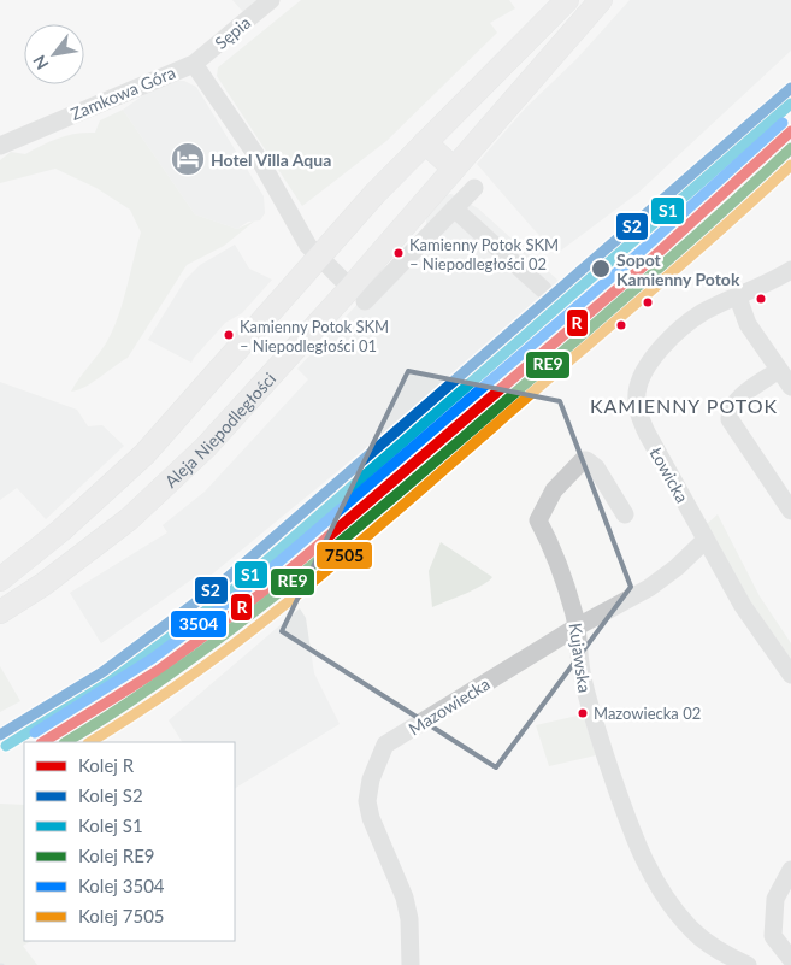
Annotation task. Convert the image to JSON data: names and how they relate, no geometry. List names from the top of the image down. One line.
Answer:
{"streets":{"main road":["Aleja Niepodległości"],"street":["Sępia","Zamkowa Góra","Łowicka","Kujawska","Mazowiecka"]},"crossings":[["Sępia","Zamkowa Góra"],["Zamkowa Góra","Aleja Niepodległości"],["Łowicka","Mazowiecka"],["Kujawska","Mazowiecka"]],"districts":["KAMIENNY POTOK"],"places":{"hotel":["Hotel Villa Aqua"],"other":["Kamienny Potok SKM – Niepodległości 02","Sopot Kamienny Potok","Kamienny Potok SKM – Niepodległości 01","Mazowiecka 02"]},"lines":["rail line S2","rail line S1","rail line 3504","rail line R","rail line RE9","rail line 7505"],"legend":["Kolej R","Kolej S2","Kolej S1","Kolej RE9","Kolej 3504","Kolej 7505"],"north":"bottom left"}
